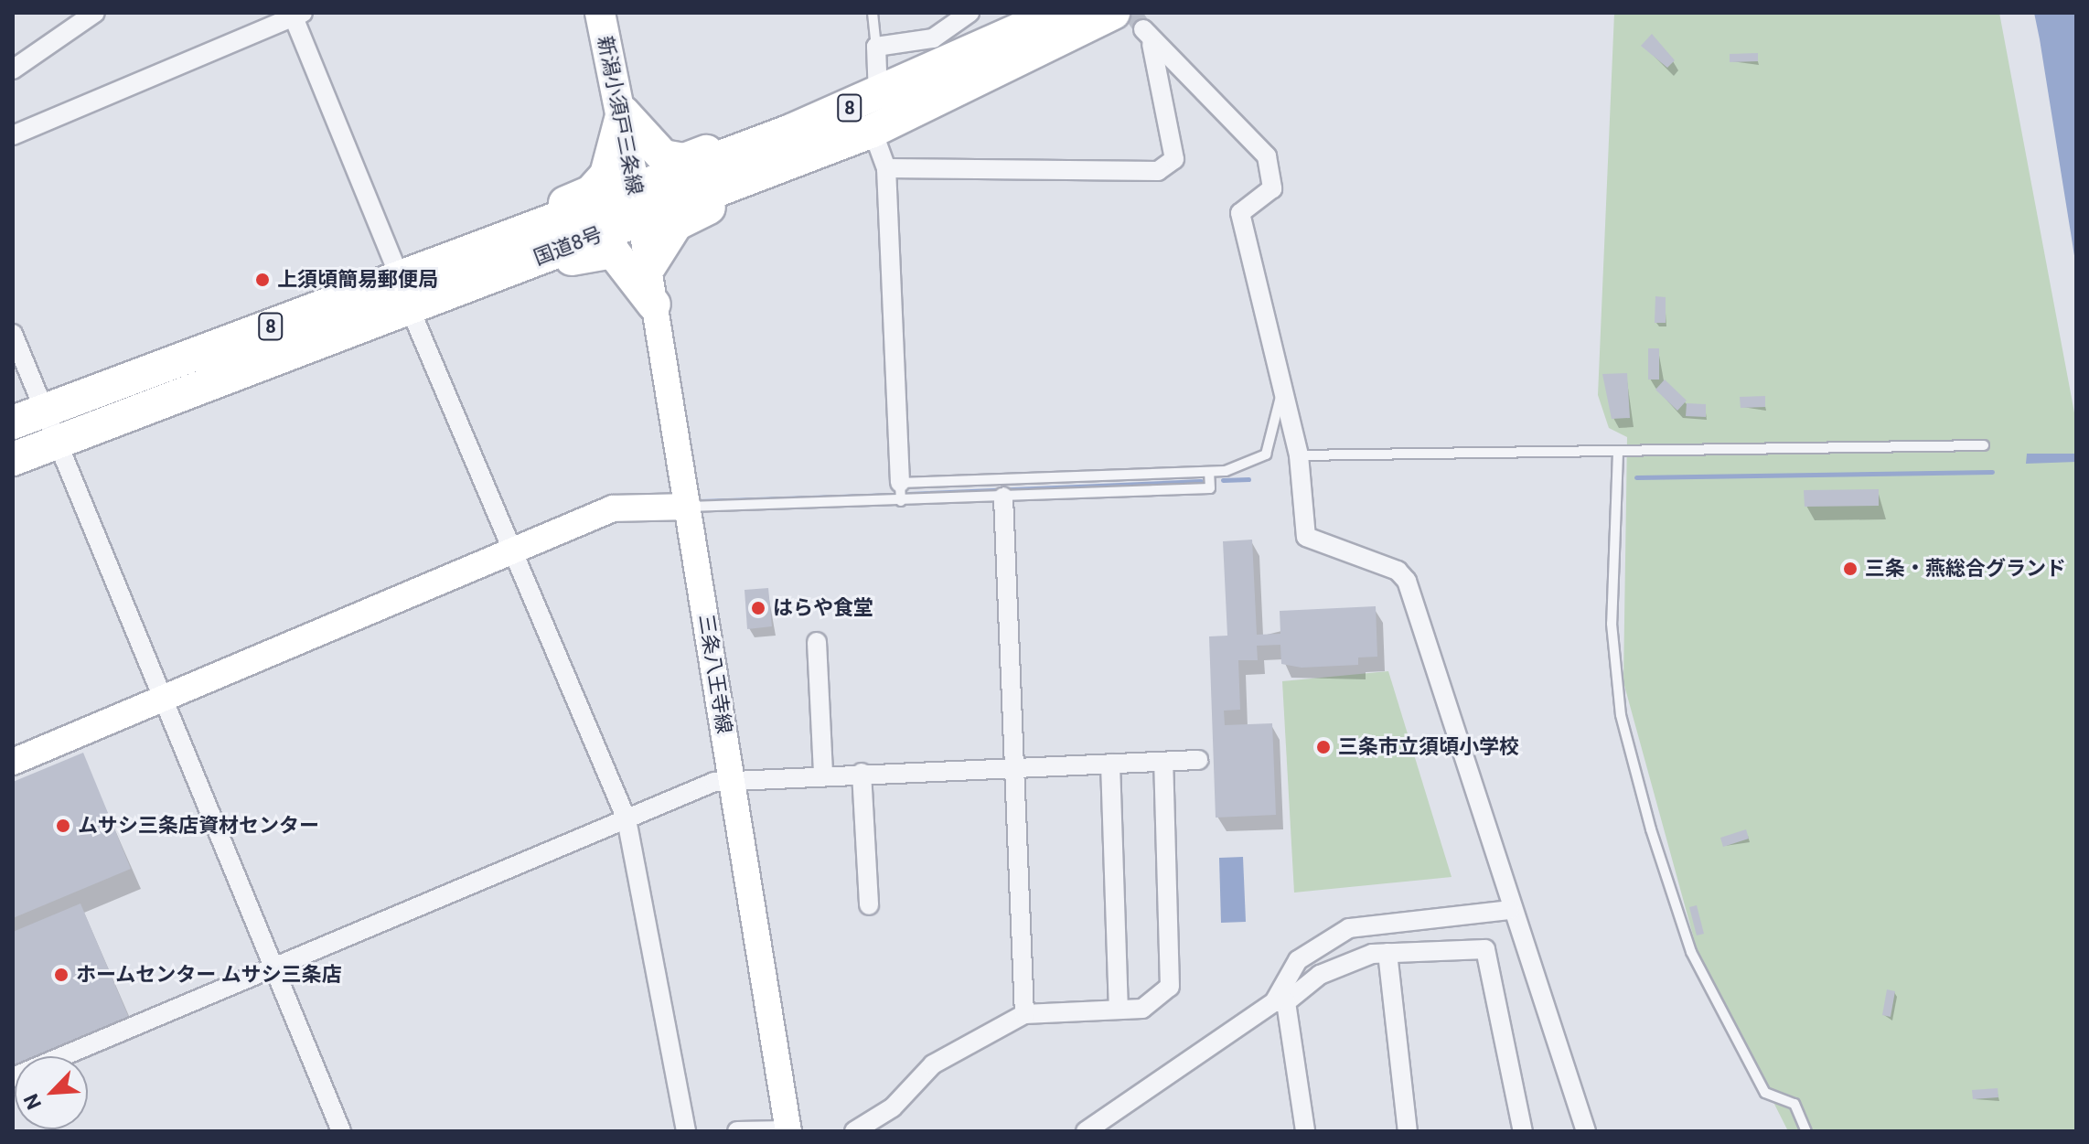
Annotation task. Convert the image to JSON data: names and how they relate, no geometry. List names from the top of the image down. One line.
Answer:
{"streets":{"highway":["8","国道8号"],"main road":["新潟小須戸三条線","三条八王寺線"]},"crossings":[["新潟小須戸三条線","国道8号"],["新潟小須戸三条線","三条八王寺線"],["国道8号","三条八王寺線"]],"places":["上須頃簡易郵便局","三条・燕総合グランド","はらや食堂","三条市立須頃小学校","ムサシ三条店資材センター","ホームセンター ムサシ三条店"],"north":"bottom left"}
